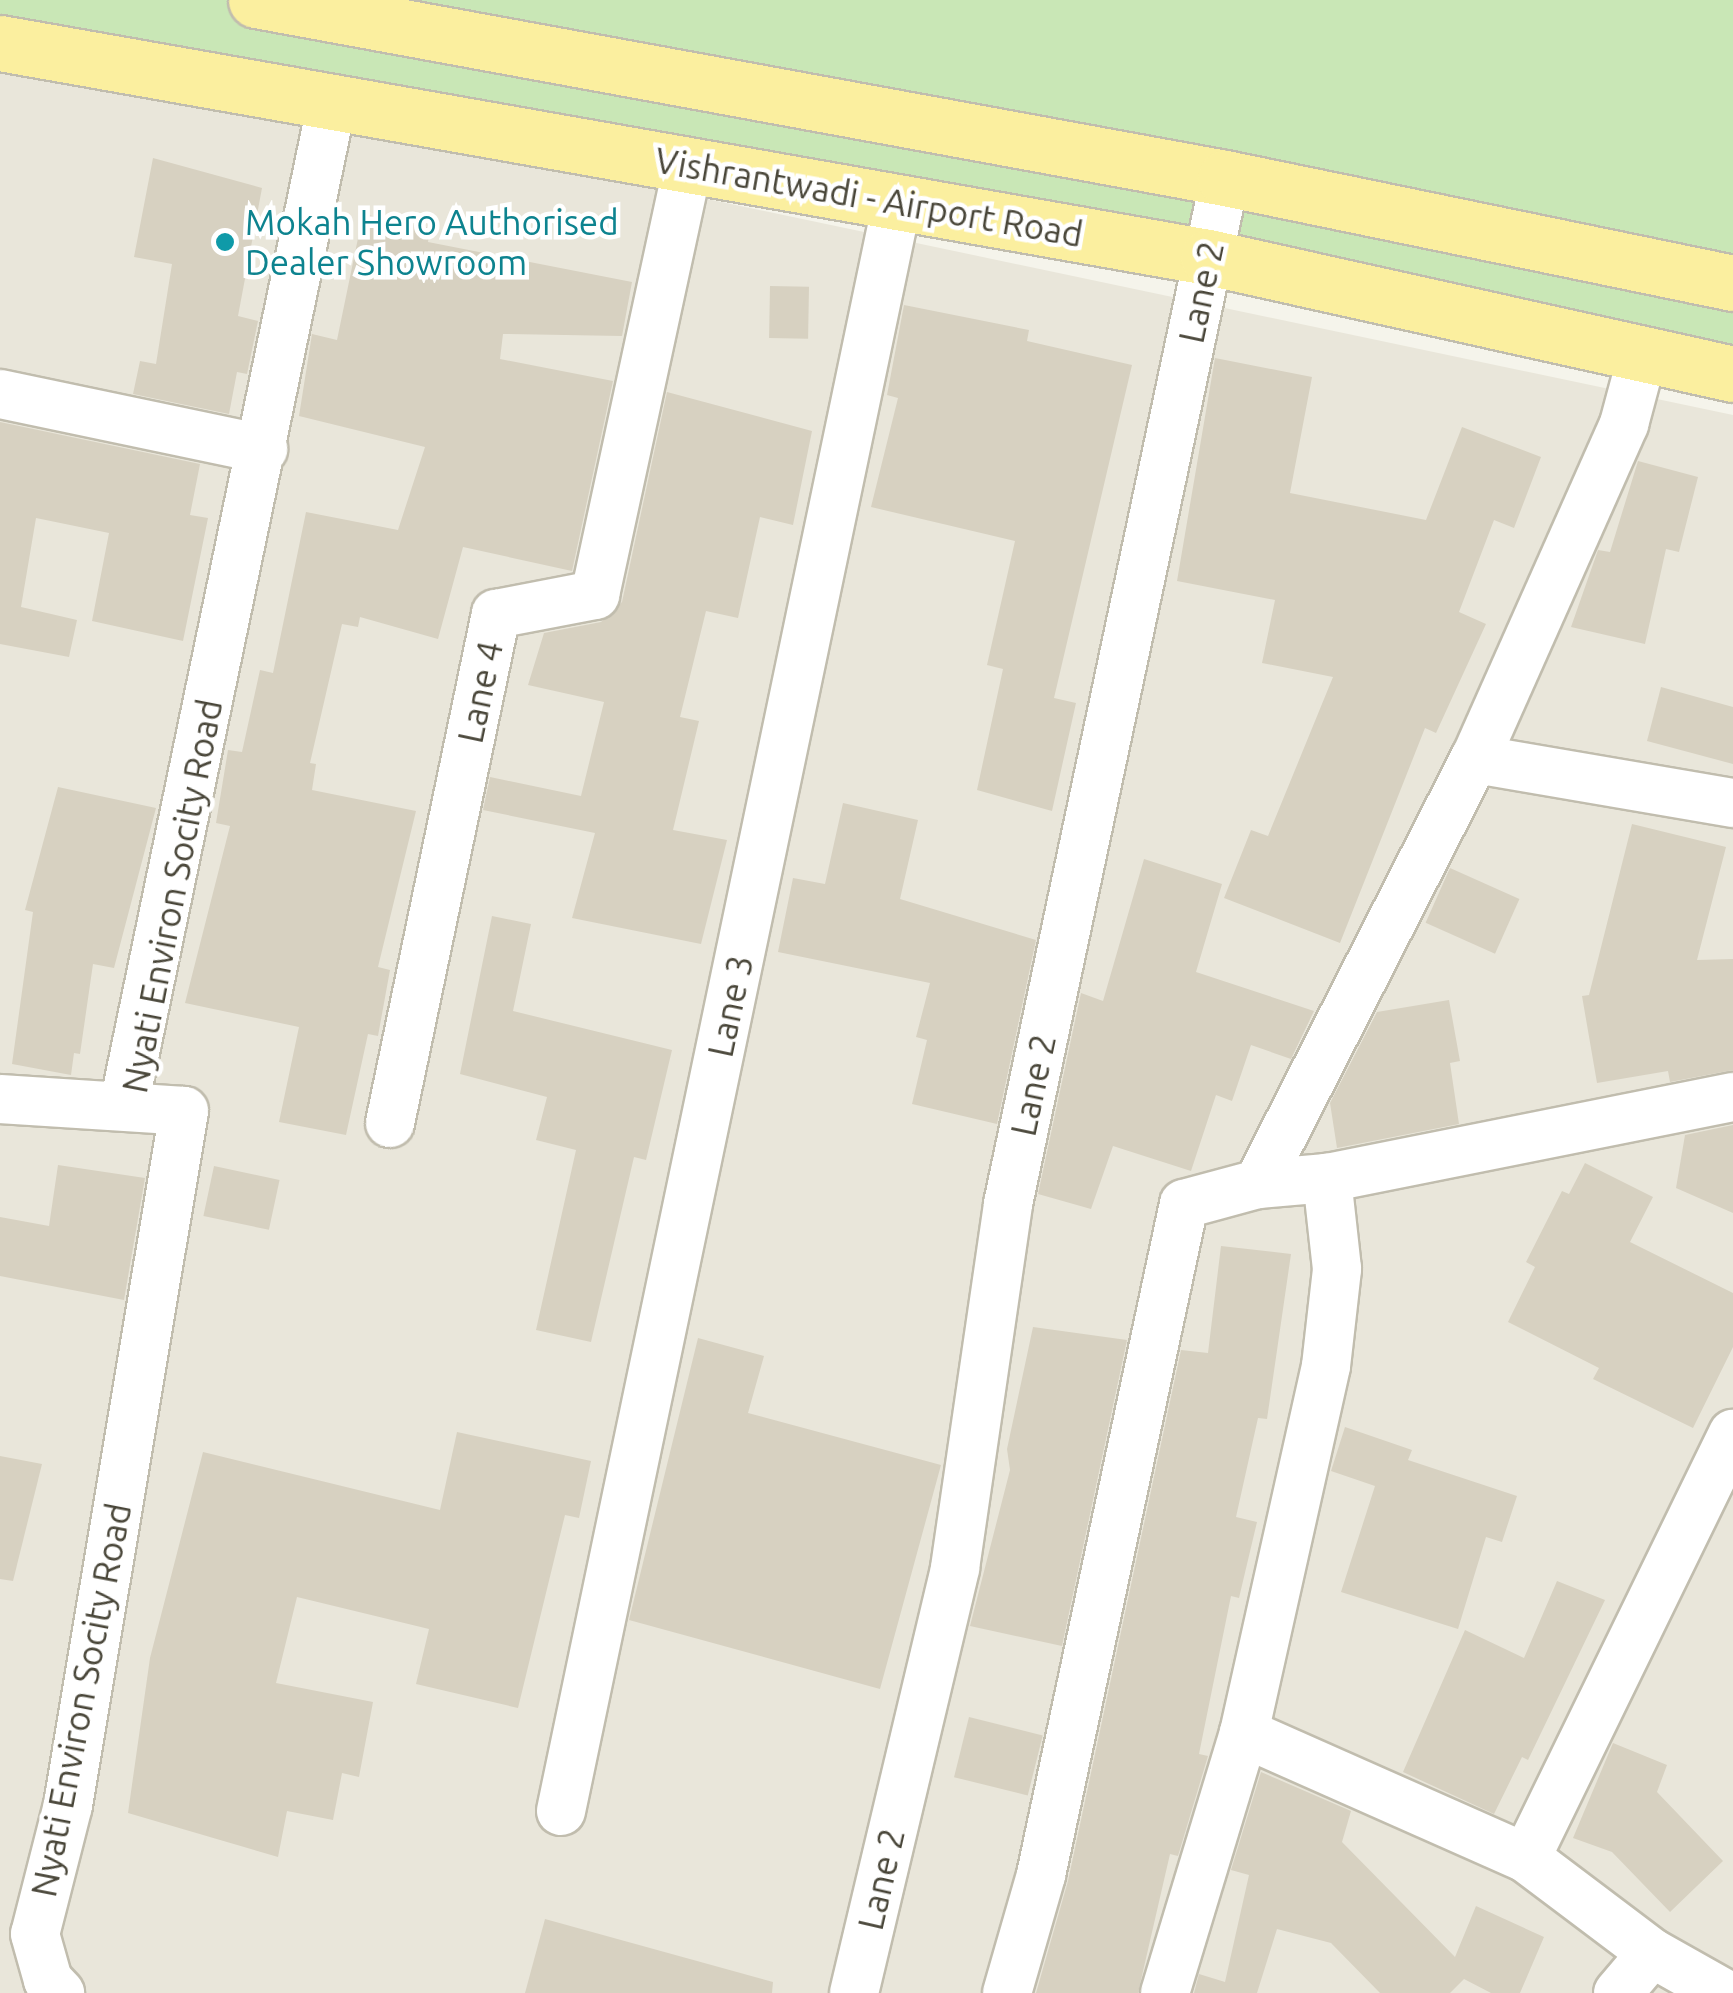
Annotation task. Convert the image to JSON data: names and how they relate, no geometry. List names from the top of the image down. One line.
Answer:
{"streets":{"main road":["Vishrantwadi - Airport Road"],"street":["Lane 2","Lane 4","Nyati Environ Socity Road","Lane 3"]},"crossings":[["Vishrantwadi - Airport Road","Lane 2"],["Vishrantwadi - Airport Road","Lane 4"],["Vishrantwadi - Airport Road","Nyati Environ Socity Road"],["Vishrantwadi - Airport Road","Lane 3"]],"places":["Mokah Hero Authorised Dealer Showroom"]}
